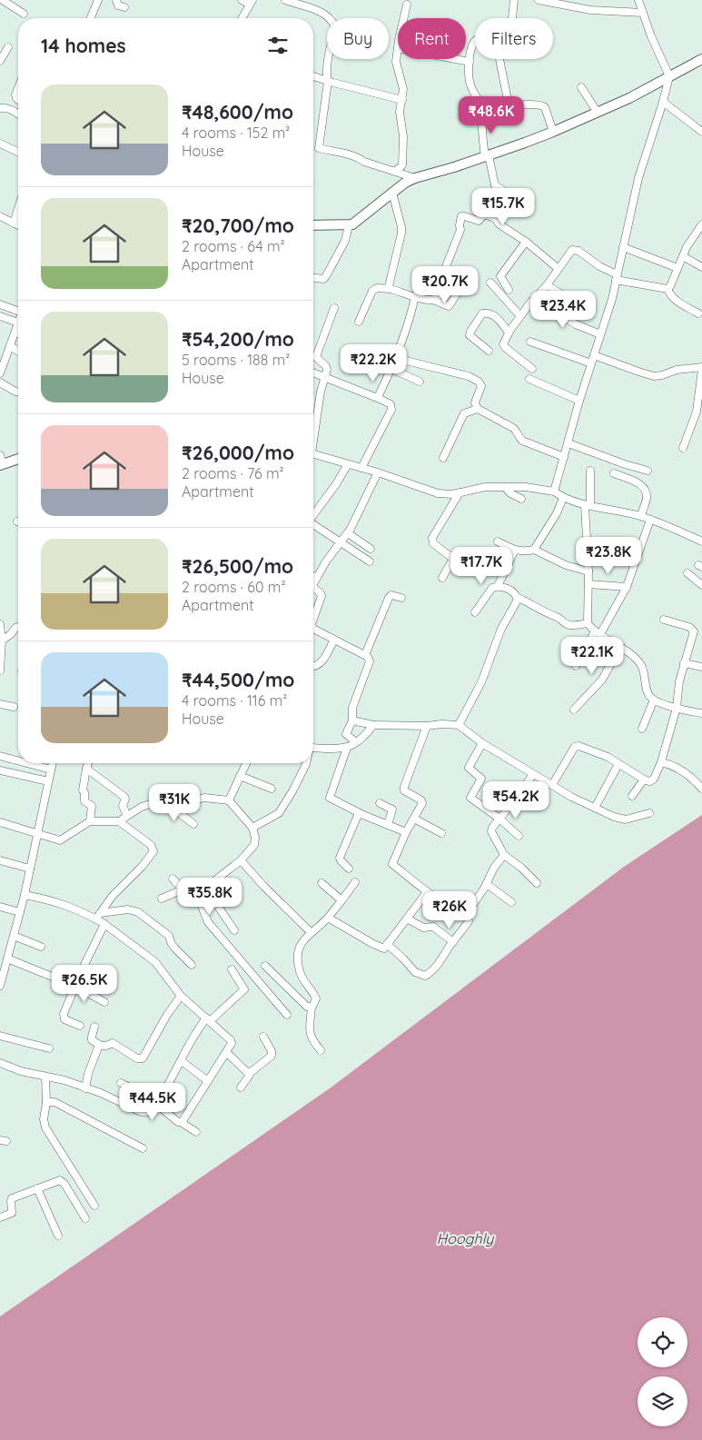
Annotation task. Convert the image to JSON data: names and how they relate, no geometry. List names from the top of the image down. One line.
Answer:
{"water":["Hooghly"],"page":{"chip":["Buy","Rent","Filters"],"heading":"14 homes","list":[{"name":"₹48,600/mo","note":"4 rooms · 152 m² · House"},{"name":"₹20,700/mo","note":"2 rooms · 64 m² · Apartment"},{"name":"₹54,200/mo","note":"5 rooms · 188 m² · House"},{"name":"₹26,000/mo","note":"2 rooms · 76 m² · Apartment"},{"name":"₹26,500/mo","note":"2 rooms · 60 m² · Apartment"},{"name":"₹44,500/mo","note":"4 rooms · 116 m² · House"}],"price":["₹48.6K","₹15.7K","₹20.7K","₹23.4K","₹22.2K","₹23.8K","₹17.7K","₹22.1K","₹54.2K","₹31K","₹35.8K","₹26K","₹26.5K","₹44.5K"]}}
